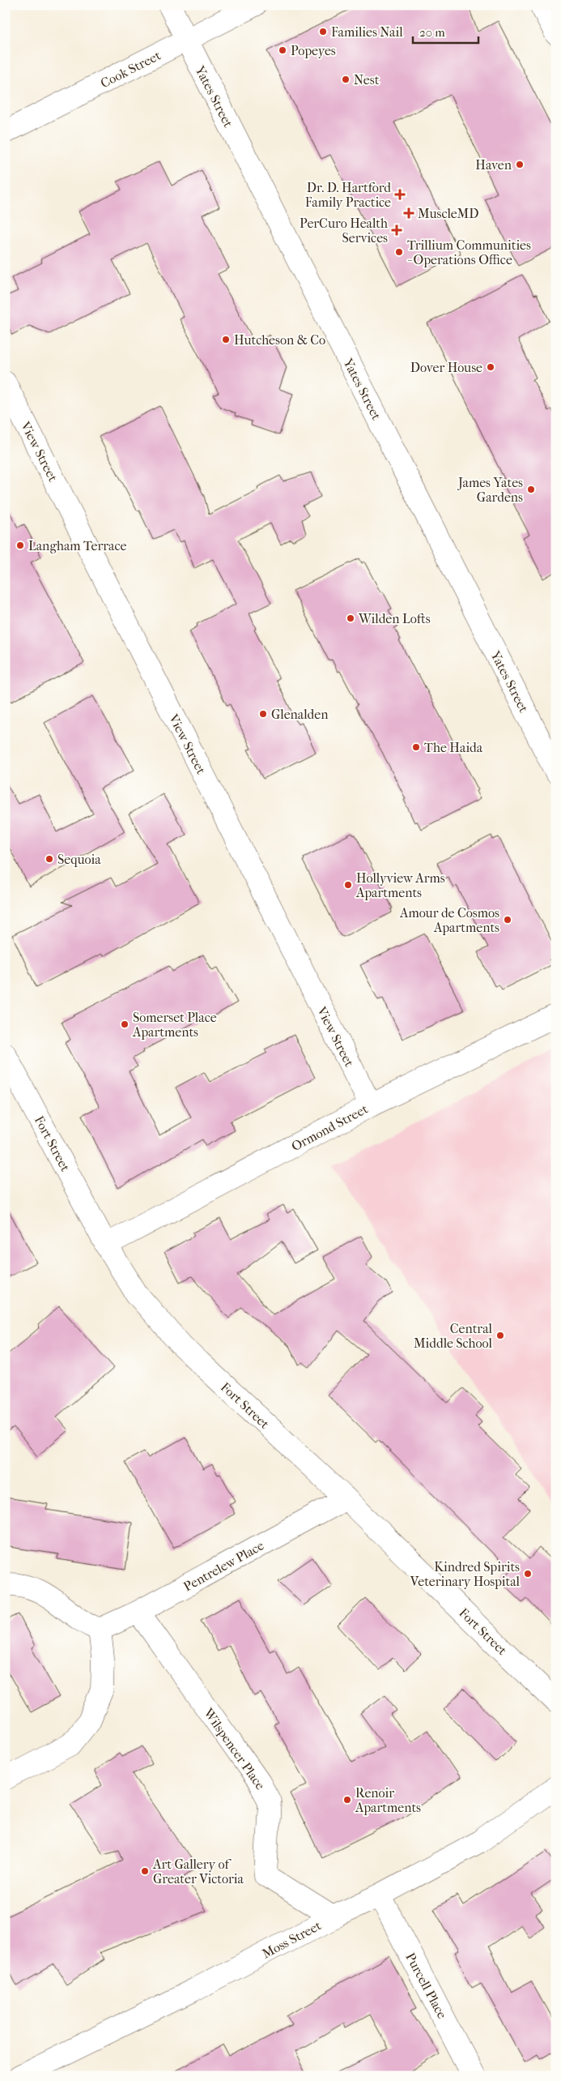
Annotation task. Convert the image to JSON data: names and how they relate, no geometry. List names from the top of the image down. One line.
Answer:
{"streets":{"street":["Cook Street","Yates Street","View Street","Ormond Street","Fort Street","Pentrelew Place","Wilspencer Place","Moss Street","Purcell Place"]},"crossings":[["Cook Street","Yates Street"],["View Street","Ormond Street"],["Ormond Street","Fort Street"],["Fort Street","Pentrelew Place"],["Pentrelew Place","Wilspencer Place"],["Wilspencer Place","Moss Street"],["Moss Street","Purcell Place"]],"places":{"other":["Families Nail","Popeyes","Nest","Haven","Trillium Communities - Operations Office","Hutcheson & Co","Dover House","James Yates Gardens","Langham Terrace","Wilden Lofts","Glenalden","The Haida","Sequoia","Hollyview Arms Apartments","Amour de Cosmos Apartments","Somerset Place Apartments","Central Middle School","Kindred Spirits Veterinary Hospital","Renoir Apartments","Art Gallery of Greater Victoria"],"health":["Dr. D. Hartford Family Practice","MuscleMD","PerCuro Health Services"]},"scale_bar":"20 m"}
